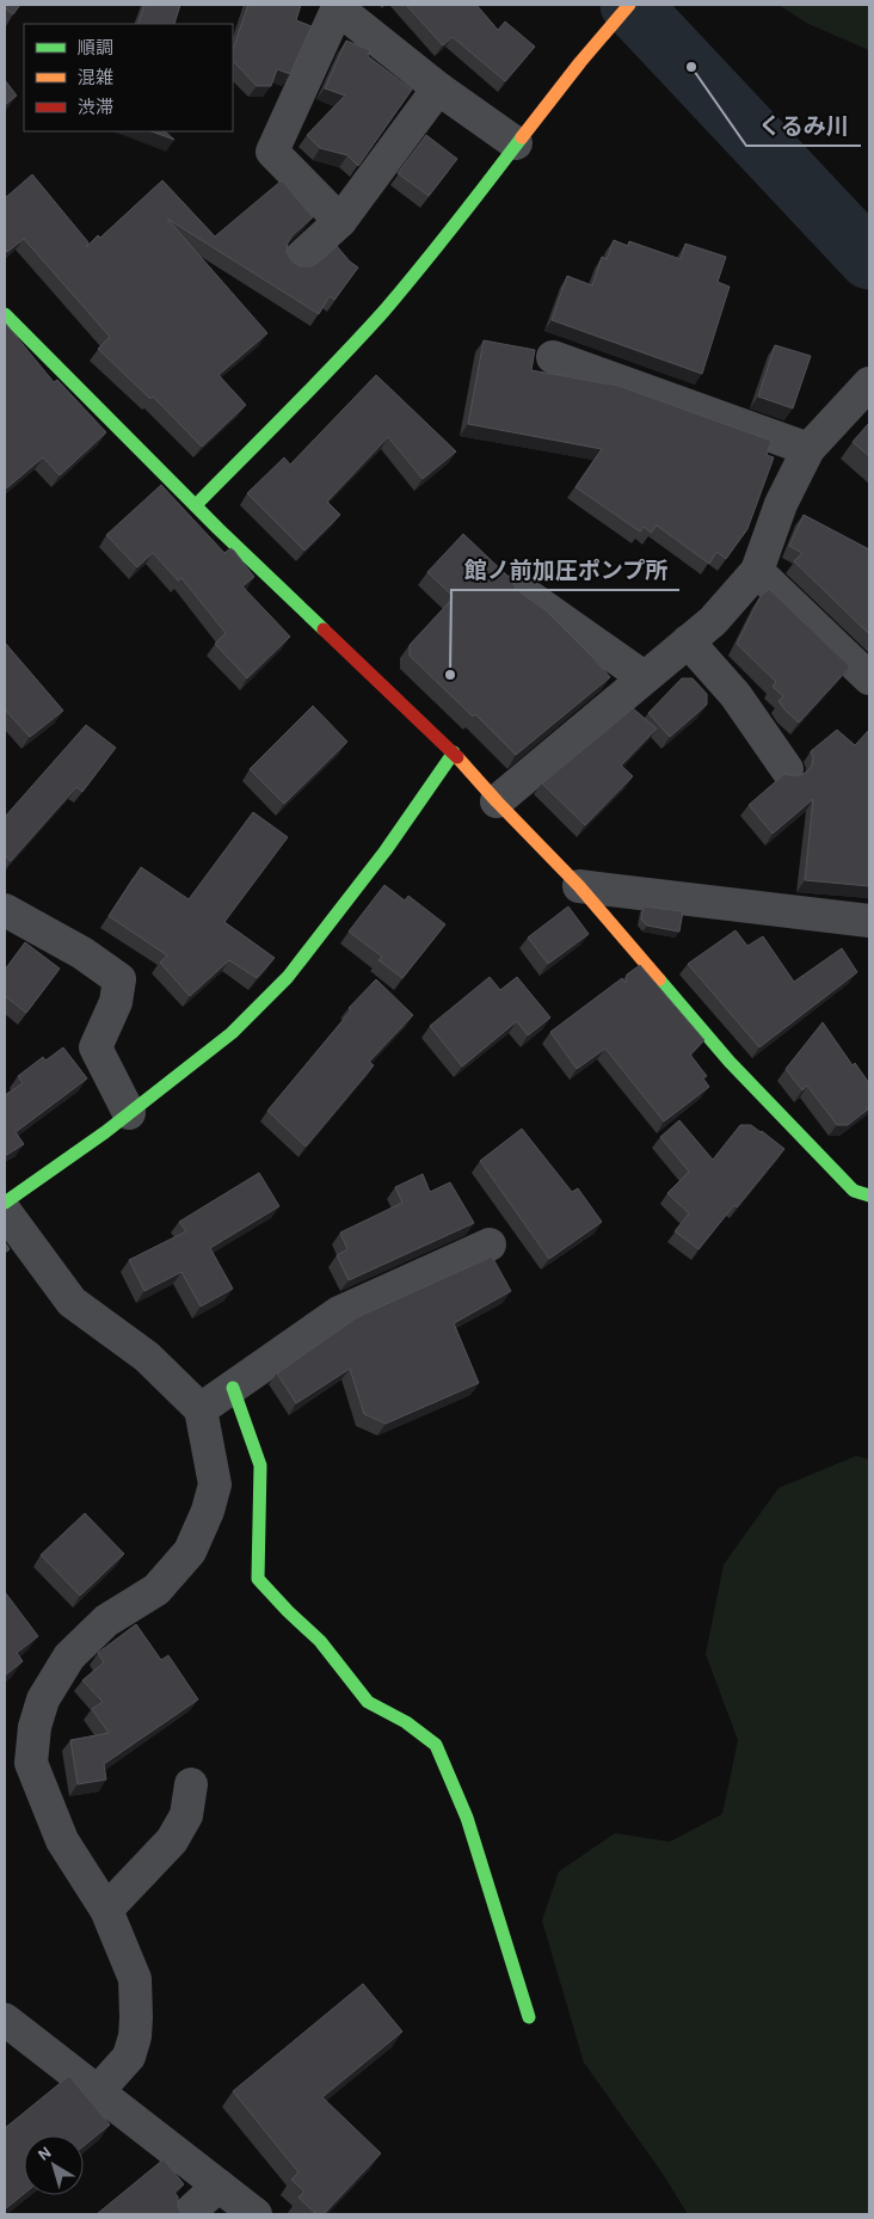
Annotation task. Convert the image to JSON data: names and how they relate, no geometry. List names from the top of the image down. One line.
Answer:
{"places":["くるみ川","館ノ前加圧ポンプ所"],"legend":["順調","混雑","渋滞"],"north":"top left"}
